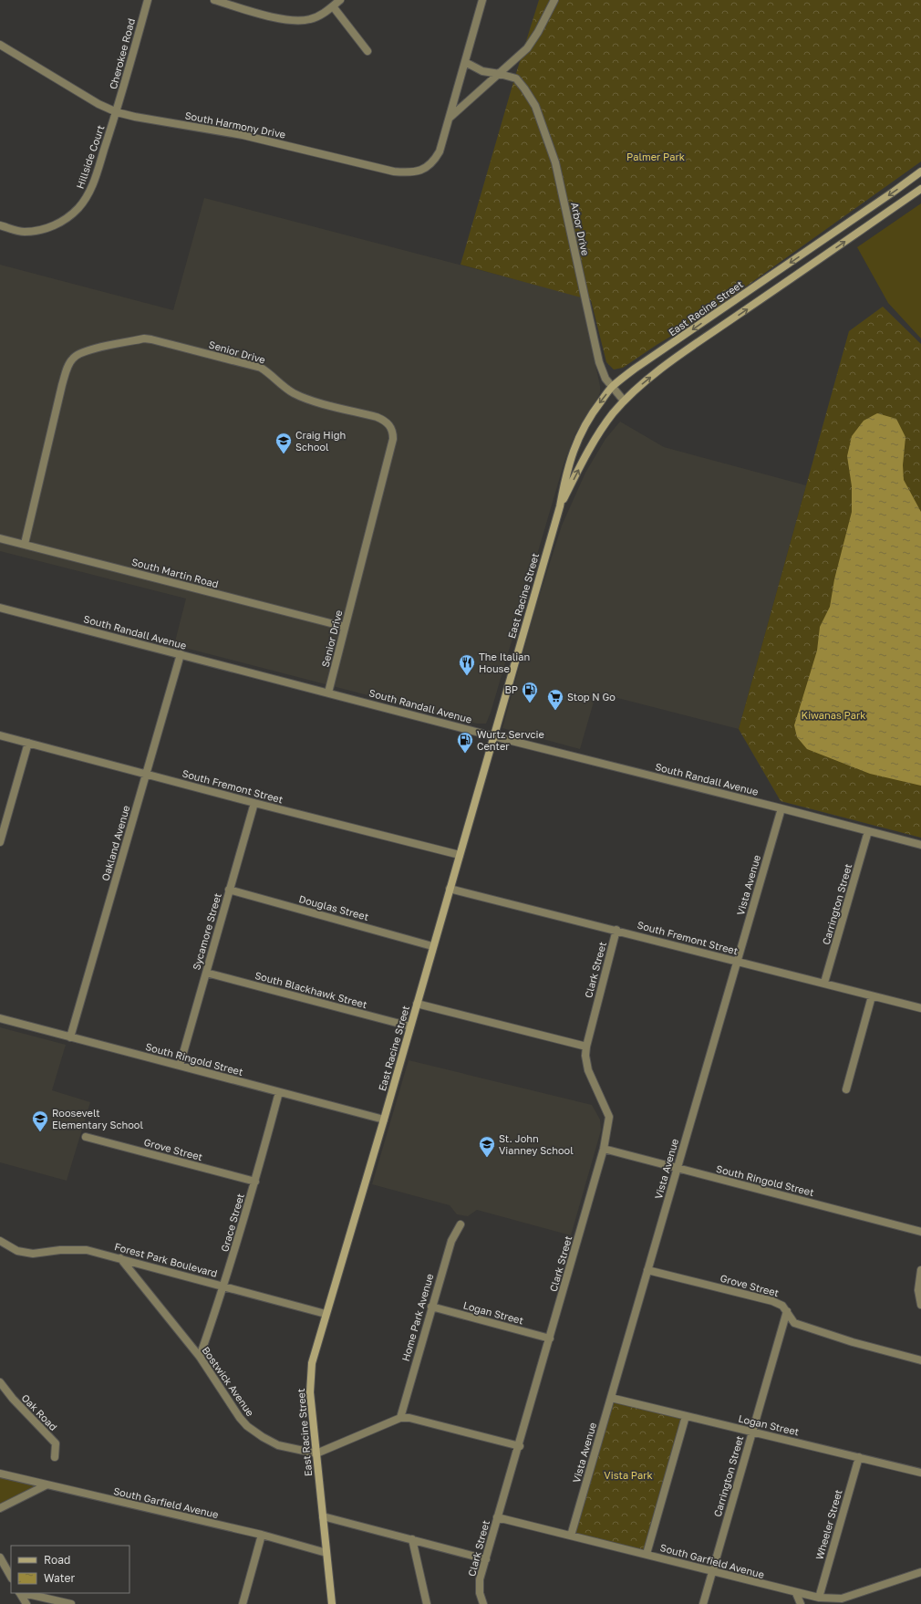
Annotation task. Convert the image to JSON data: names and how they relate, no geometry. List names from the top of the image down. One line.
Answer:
{"streets":{"main road":["East Racine Street"],"street":["Cherokee Road","South Harmony Drive","Hillside Court","Arbor Drive","Senior Drive","South Martin Road","South Randall Avenue","South Fremont Street","Oakland Avenue","Vista Avenue","Carrington Street","Douglas Street","Sycamore Street","Clark Street","South Blackhawk Street","South Ringold Street","Grove Street","Grace Street","Forest Park Boulevard","Logan Street","Home Park Avenue","Bostwick Avenue","Oak Road","South Garfield Avenue","Wheeler Street"]},"crossings":[["Cherokee Road","South Harmony Drive"],["Cherokee Road","Hillside Court"],["South Harmony Drive","Hillside Court"],["Arbor Drive","East Racine Street"],["East Racine Street","South Randall Avenue"],["East Racine Street","South Fremont Street"],["East Racine Street","Douglas Street"],["East Racine Street","South Blackhawk Street"],["East Racine Street","South Ringold Street"],["East Racine Street","Forest Park Boulevard"],["East Racine Street","Bostwick Avenue"],["East Racine Street","South Garfield Avenue"],["Senior Drive","South Martin Road"],["Senior Drive","South Randall Avenue"],["South Randall Avenue","Oakland Avenue"],["South Randall Avenue","Vista Avenue"],["South Randall Avenue","Carrington Street"],["South Fremont Street","Oakland Avenue"],["South Fremont Street","Vista Avenue"],["South Fremont Street","Carrington Street"],["South Fremont Street","Sycamore Street"],["South Fremont Street","Clark Street"],["Oakland Avenue","South Ringold Street"],["Vista Avenue","South Ringold Street"],["Vista Avenue","Grove Street"],["Vista Avenue","Logan Street"],["Vista Avenue","South Garfield Avenue"],["Carrington Street","Grove Street"],["Carrington Street","Logan Street"],["Carrington Street","South Garfield Avenue"],["Douglas Street","Sycamore Street"],["Sycamore Street","South Blackhawk Street"],["Sycamore Street","South Ringold Street"],["Clark Street","South Ringold Street"],["Clark Street","Logan Street"],["Clark Street","South Garfield Avenue"],["South Ringold Street","Grace Street"],["Grove Street","Grace Street"],["Grace Street","Forest Park Boulevard"],["Grace Street","Bostwick Avenue"],["Forest Park Boulevard","Bostwick Avenue"],["Logan Street","Home Park Avenue"],["Logan Street","Wheeler Street"],["South Garfield Avenue","Wheeler Street"]],"parks":["Palmer Park","Kiwanas Park","Vista Park"],"places":{"school or university":["Craig High School","Roosevelt Elementary School","St. John Vianney School"],"restaurant":["The Italian House"],"fuel station":["BP","Wurtz Servcie Center"],"supermarket":["Stop N Go"]},"legend":["Road","Water"]}
